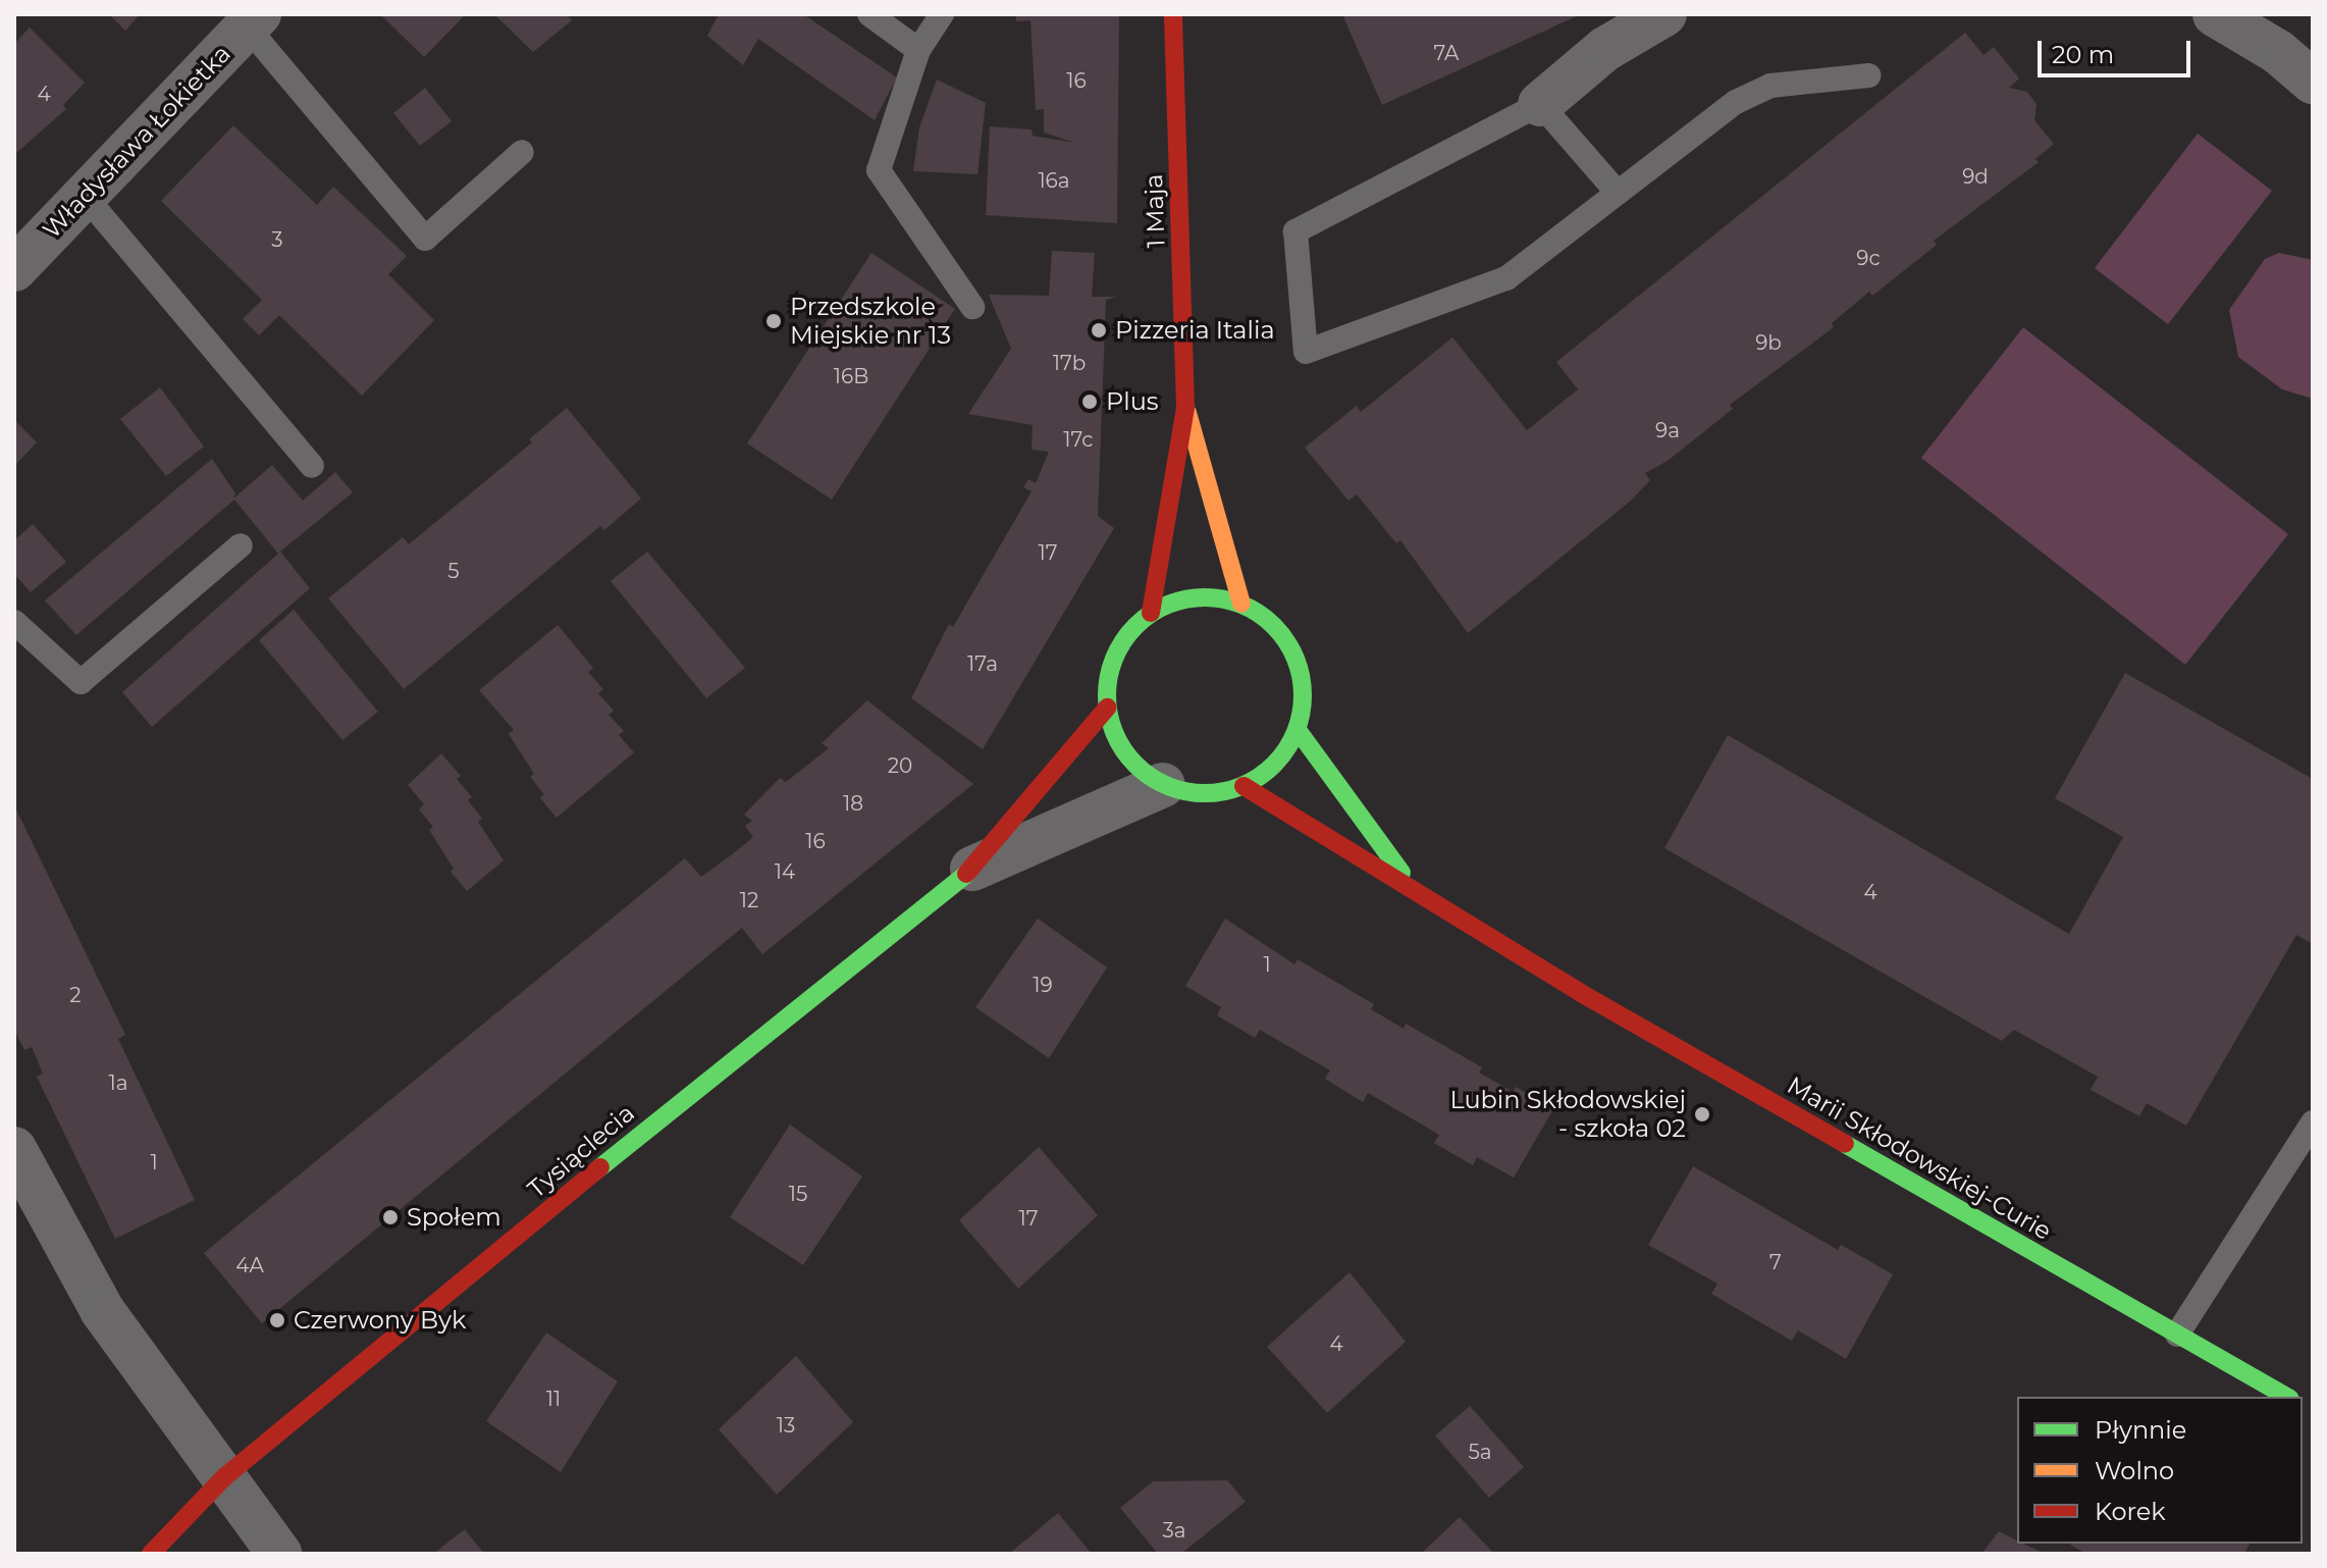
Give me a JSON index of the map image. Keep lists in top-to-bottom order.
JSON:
{
  "streets": {
    "street": [
      "Władysława Łokietka",
      "1 Maja",
      "Tysiąclecia",
      "Marii Skłodowskiej-Curie"
    ]
  },
  "crossings": [
    ["Tysiąclecia", "Marii Skłodowskiej-Curie"]
  ],
  "places": [
    "Przedszkole Miejskie nr 13",
    "Pizzeria Italia",
    "Plus",
    "Lubin Skłodowskiej - szkoła 02",
    "Społem",
    "Czerwony Byk"
  ],
  "house_numbers": [
    "7A",
    "16",
    "4",
    "9d",
    "16a",
    "3",
    "9c",
    "9b",
    "17b",
    "16B",
    "9a",
    "17c",
    "17",
    "5",
    "17a",
    "20",
    "18",
    "16",
    "14",
    "4",
    "12",
    "1",
    "19",
    "2",
    "1a",
    "1",
    "15",
    "17",
    "7",
    "4A",
    "4",
    "11",
    "13",
    "5a",
    "3a"
  ],
  "legend": ["Płynnie", "Wolno", "Korek"],
  "scale_bar": "20 m"
}
